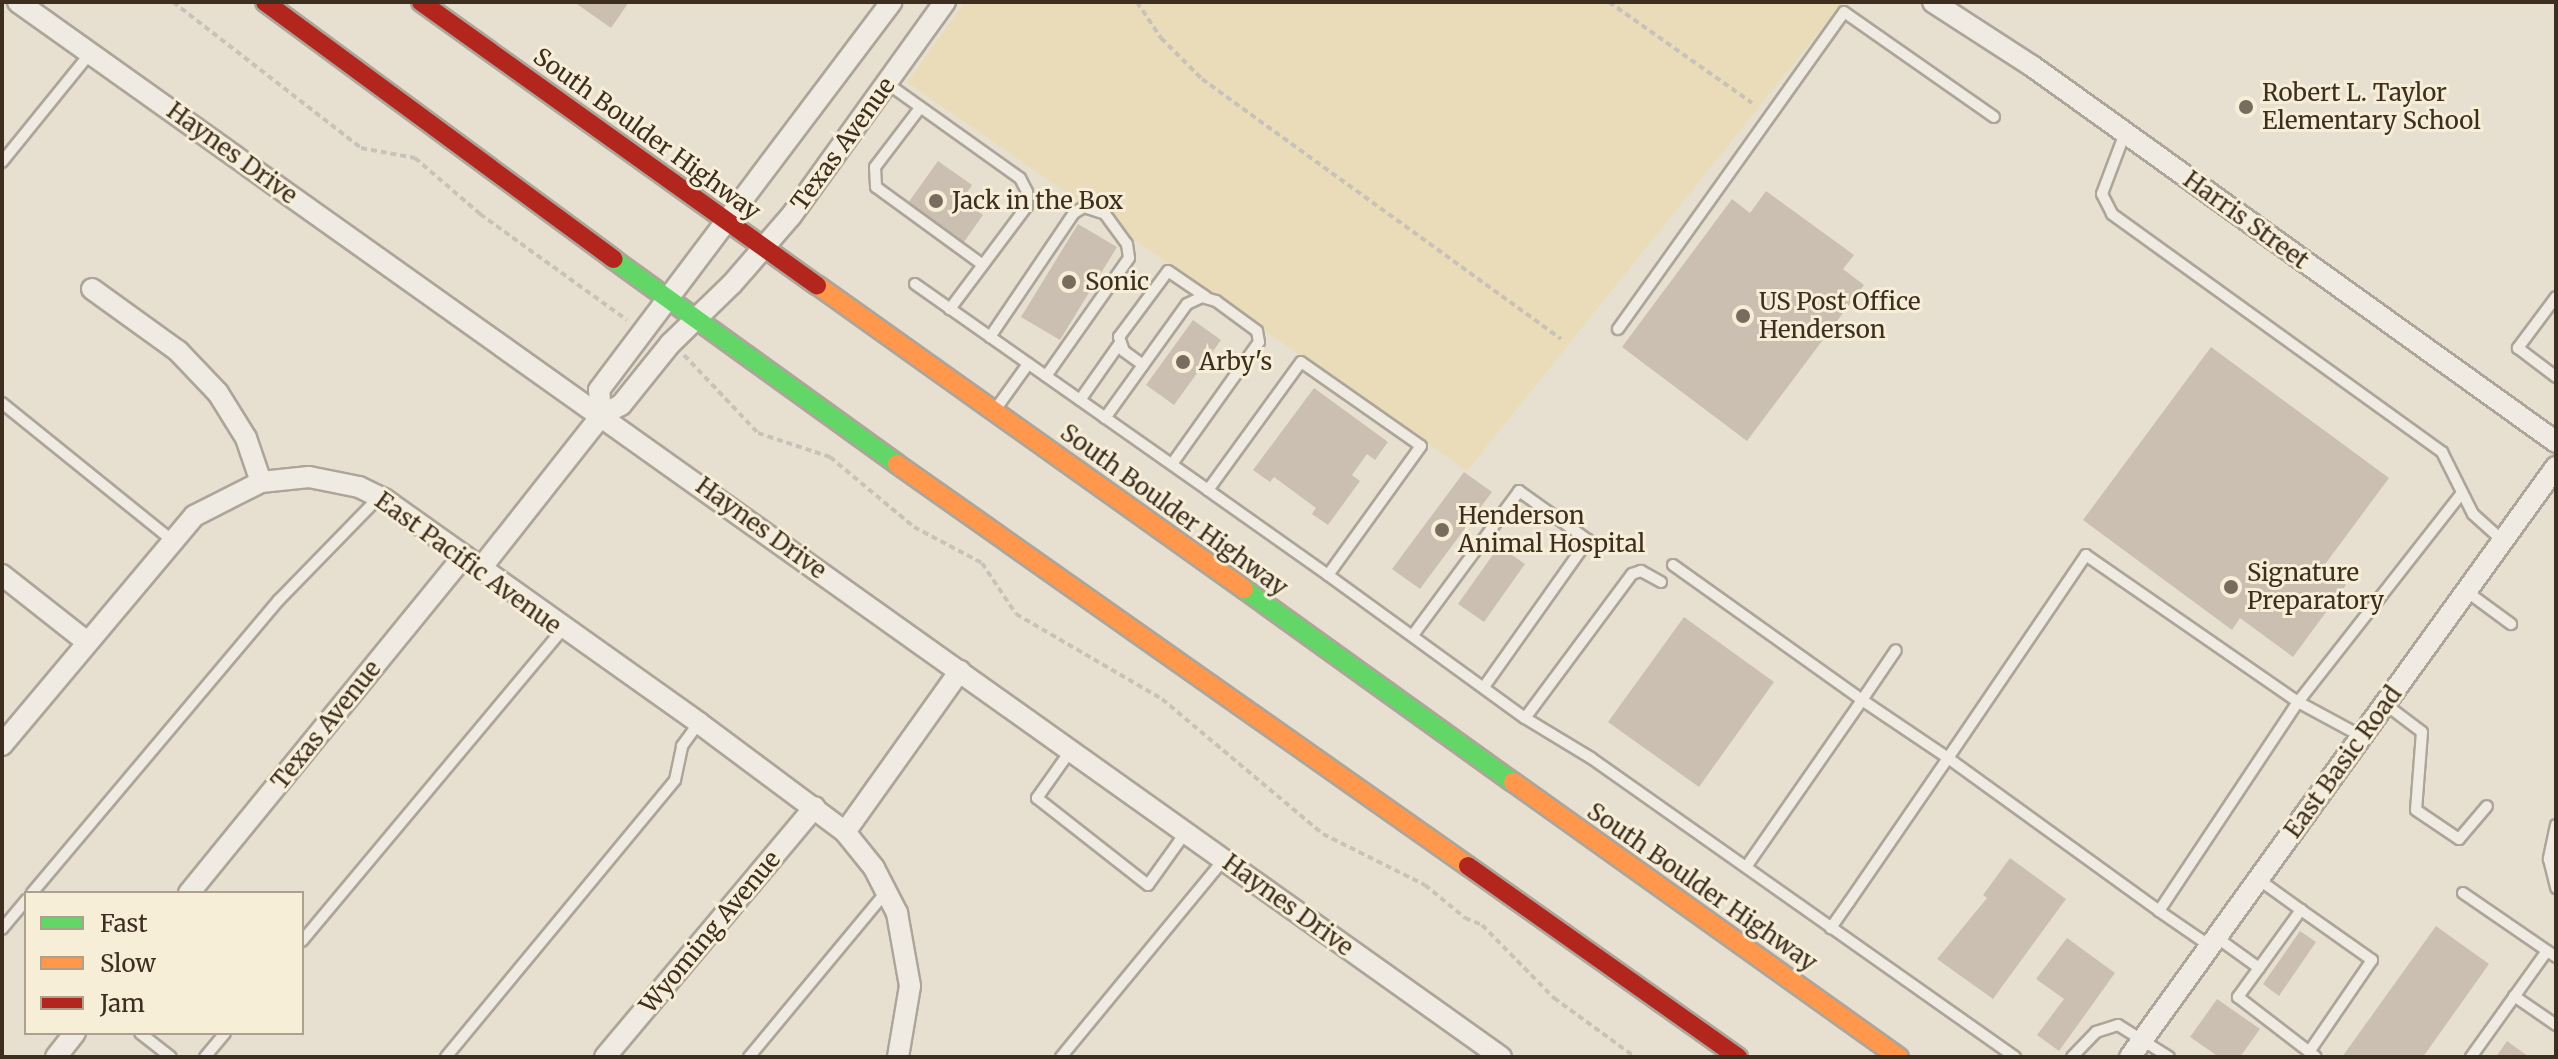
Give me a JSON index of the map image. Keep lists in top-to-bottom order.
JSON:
{
  "streets": {
    "main road": ["South Boulder Highway"],
    "street": [
      "Texas Avenue",
      "Haynes Drive",
      "Harris Street",
      "East Pacific Avenue",
      "East Basic Road",
      "Wyoming Avenue"
    ]
  },
  "crossings": [
    ["South Boulder Highway", "Texas Avenue"],
    ["Texas Avenue", "Haynes Drive"],
    ["Texas Avenue", "East Pacific Avenue"],
    ["East Pacific Avenue", "Wyoming Avenue"]
  ],
  "places": [
    "Robert L. Taylor Elementary School",
    "Jack in the Box",
    "Sonic",
    "US Post Office Henderson",
    "Arby's",
    "Henderson Animal Hospital",
    "Signature Preparatory"
  ],
  "legend": ["Fast", "Slow", "Jam"]
}
